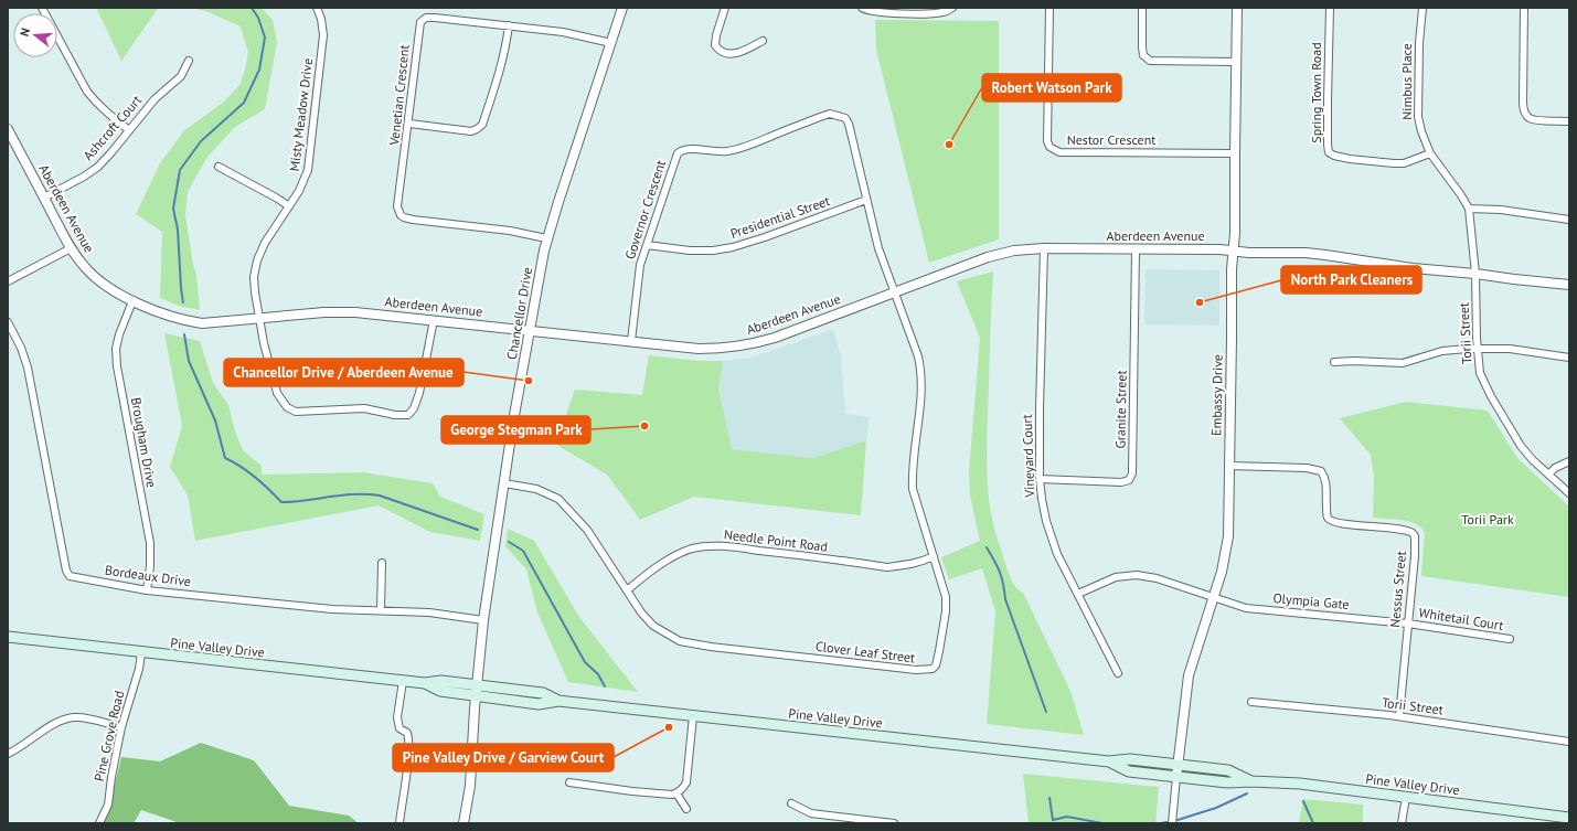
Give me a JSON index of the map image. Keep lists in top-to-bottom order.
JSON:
{
  "streets": {
    "main road": ["Pine Valley Drive"],
    "street": [
      "Nimbus Place",
      "Spring Town Road",
      "Venetian Crescent",
      "Misty Meadow Drive",
      "Ashcroft Court",
      "Nestor Crescent",
      "Aberdeen Avenue",
      "Governor Crescent",
      "Presidential Street",
      "Chancellor Drive",
      "Torii Street",
      "Embassy Drive",
      "Granite Street",
      "Brougham Drive",
      "Vineyard Court",
      "Needle Point Road",
      "Bordeaux Drive",
      "Nessus Street",
      "Olympia Gate",
      "Whitetail Court",
      "Clover Leaf Street",
      "Pine Grove Road"
    ]
  },
  "crossings": [
    ["Nimbus Place", "Spring Town Road"],
    ["Nimbus Place", "Aberdeen Avenue"],
    ["Nimbus Place", "Torii Street"],
    ["Venetian Crescent", "Chancellor Drive"],
    ["Misty Meadow Drive", "Aberdeen Avenue"],
    ["Ashcroft Court", "Aberdeen Avenue"],
    ["Nestor Crescent", "Embassy Drive"],
    ["Aberdeen Avenue", "Governor Crescent"],
    ["Aberdeen Avenue", "Chancellor Drive"],
    ["Aberdeen Avenue", "Torii Street"],
    ["Aberdeen Avenue", "Embassy Drive"],
    ["Aberdeen Avenue", "Granite Street"],
    ["Aberdeen Avenue", "Brougham Drive"],
    ["Aberdeen Avenue", "Vineyard Court"],
    ["Aberdeen Avenue", "Clover Leaf Street"],
    ["Governor Crescent", "Presidential Street"],
    ["Governor Crescent", "Clover Leaf Street"],
    ["Chancellor Drive", "Bordeaux Drive"],
    ["Chancellor Drive", "Pine Valley Drive"],
    ["Chancellor Drive", "Clover Leaf Street"],
    ["Torii Street", "Nessus Street"],
    ["Embassy Drive", "Nessus Street"],
    ["Embassy Drive", "Olympia Gate"],
    ["Embassy Drive", "Pine Valley Drive"],
    ["Granite Street", "Vineyard Court"],
    ["Brougham Drive", "Bordeaux Drive"],
    ["Vineyard Court", "Olympia Gate"],
    ["Needle Point Road", "Clover Leaf Street"],
    ["Nessus Street", "Olympia Gate"],
    ["Nessus Street", "Whitetail Court"],
    ["Olympia Gate", "Whitetail Court"],
    ["Pine Valley Drive", "Pine Grove Road"]
  ],
  "parks": ["Torii Park"],
  "places": [
    "Robert Watson Park",
    "North Park Cleaners",
    "Chancellor Drive / Aberdeen Avenue",
    "George Stegman Park",
    "Pine Valley Drive / Garview Court"
  ],
  "north": "left"
}
